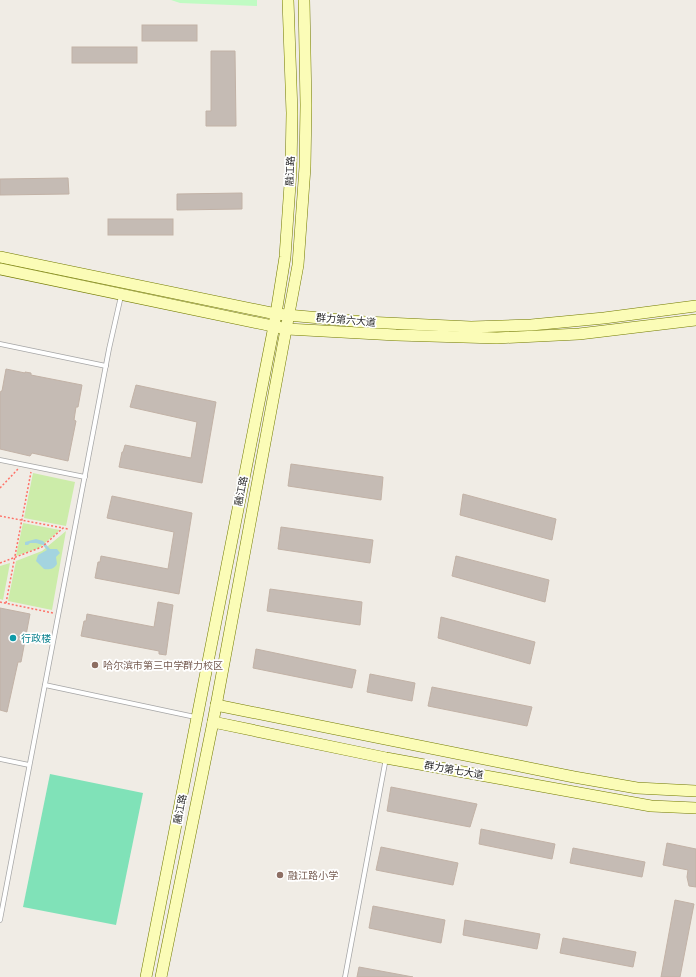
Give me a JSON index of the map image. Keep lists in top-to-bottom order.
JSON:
{
  "streets": {
    "main road": ["融江路", "群力第六大道", "群力第七大道"]
  },
  "crossings": [
    ["融江路", "群力第六大道"],
    ["融江路", "群力第七大道"]
  ],
  "places": ["行政楼", "哈尔滨市第三中学群力校区", "融江路小学"]
}
